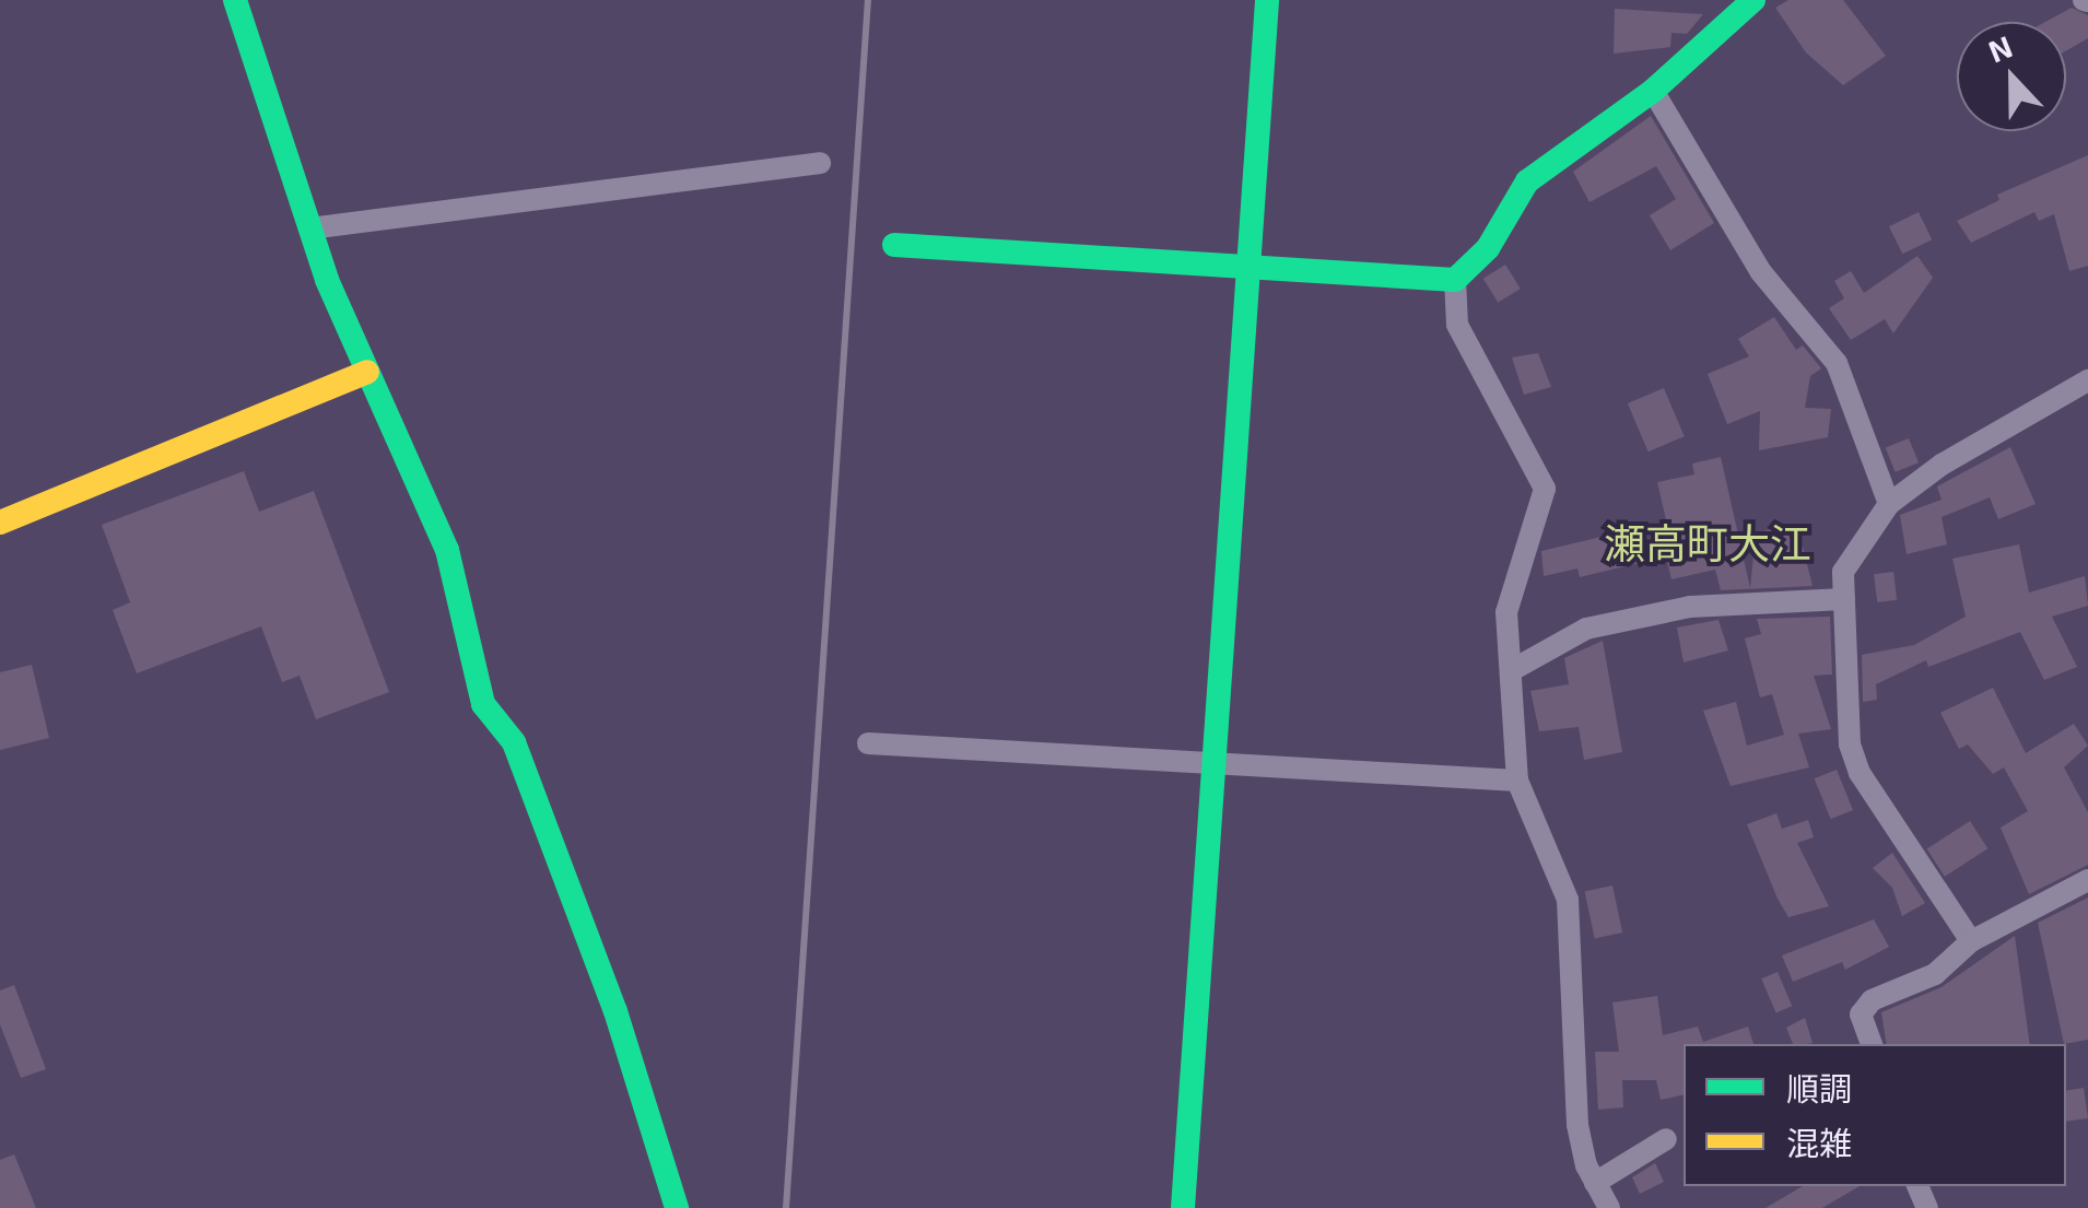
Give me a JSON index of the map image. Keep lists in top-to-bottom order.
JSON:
{
  "districts": ["瀬高町大江"],
  "legend": ["順調", "混雑"],
  "north": "top"
}
